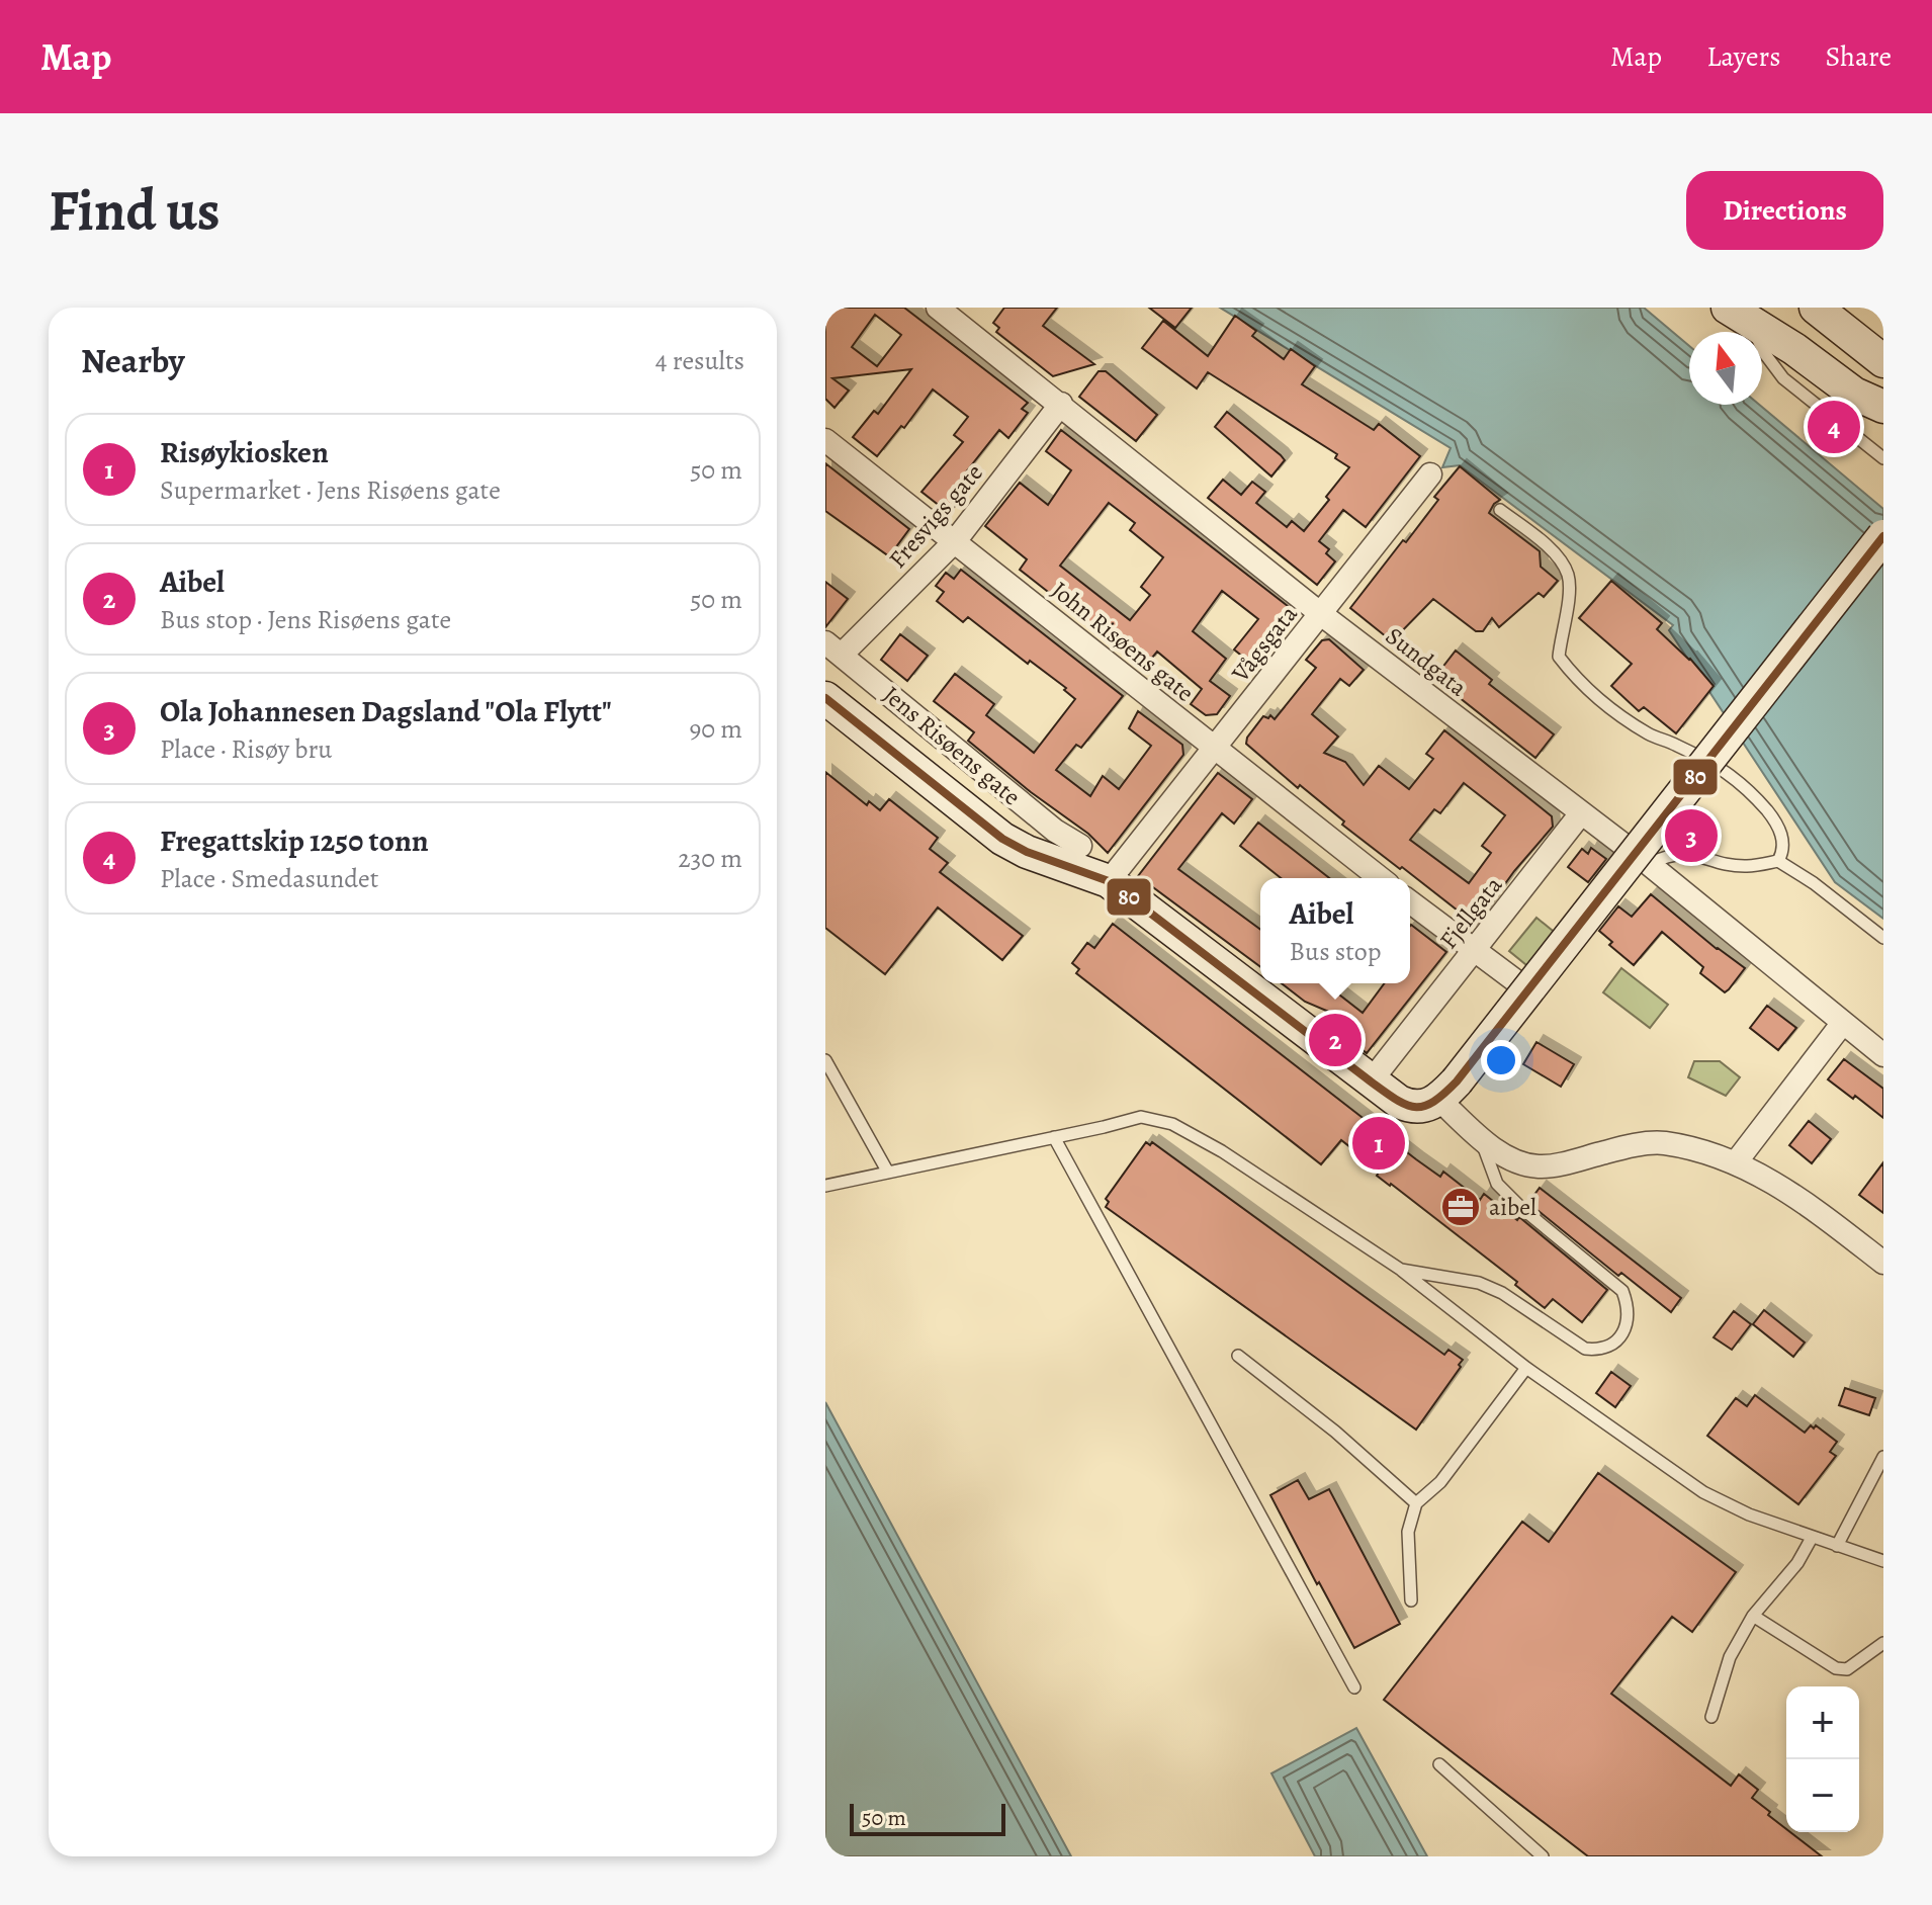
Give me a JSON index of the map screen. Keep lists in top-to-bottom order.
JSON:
{
  "streets": {
    "street": [
      "Fresvigs gate",
      "John Risøens gate",
      "Vågsgata",
      "Sundgata",
      "Jens Risøens gate",
      "Fjellgata"
    ]
  },
  "crossings": [
    ["Fresvigs gate", "John Risøens gate"],
    ["Fresvigs gate", "Sundgata"],
    ["Fresvigs gate", "Jens Risøens gate"],
    ["John Risøens gate", "Vågsgata"],
    ["Vågsgata", "Sundgata"],
    ["Sundgata", "Fjellgata"]
  ],
  "places": {
    "office": ["aibel"]
  },
  "lines": ["transit line 80"],
  "scale_bar": "50 m",
  "north": "top",
  "page": {
    "header": "Map",
    "nav": ["Map", "Layers", "Share"],
    "buttons": "Directions",
    "title": "Find us",
    "heading": ["Nearby", "4 results"],
    "pins": [
      "4",
      "3",
      "2",
      "1"
    ],
    "list": [
      {
        "mark": "1",
        "name": "Risøykiosken",
        "note": "Supermarket · Jens Risøens gate",
        "value": "50 m"
      },
      {
        "mark": "2",
        "name": "Aibel",
        "note": "Bus stop · Jens Risøens gate",
        "value": "50 m"
      },
      {
        "mark": "3",
        "name": "Ola Johannesen Dagsland \"Ola Flytt\"",
        "note": "Place · Risøy bru",
        "value": "90 m"
      },
      {
        "mark": "4",
        "name": "Fregattskip 1250 tonn",
        "note": "Place · Smedasundet",
        "value": "230 m"
      }
    ],
    "popup": ["Aibel", "Bus stop"],
    "map_buttons": ["+", "−"],
    "scale": "50 m"
  }
}
